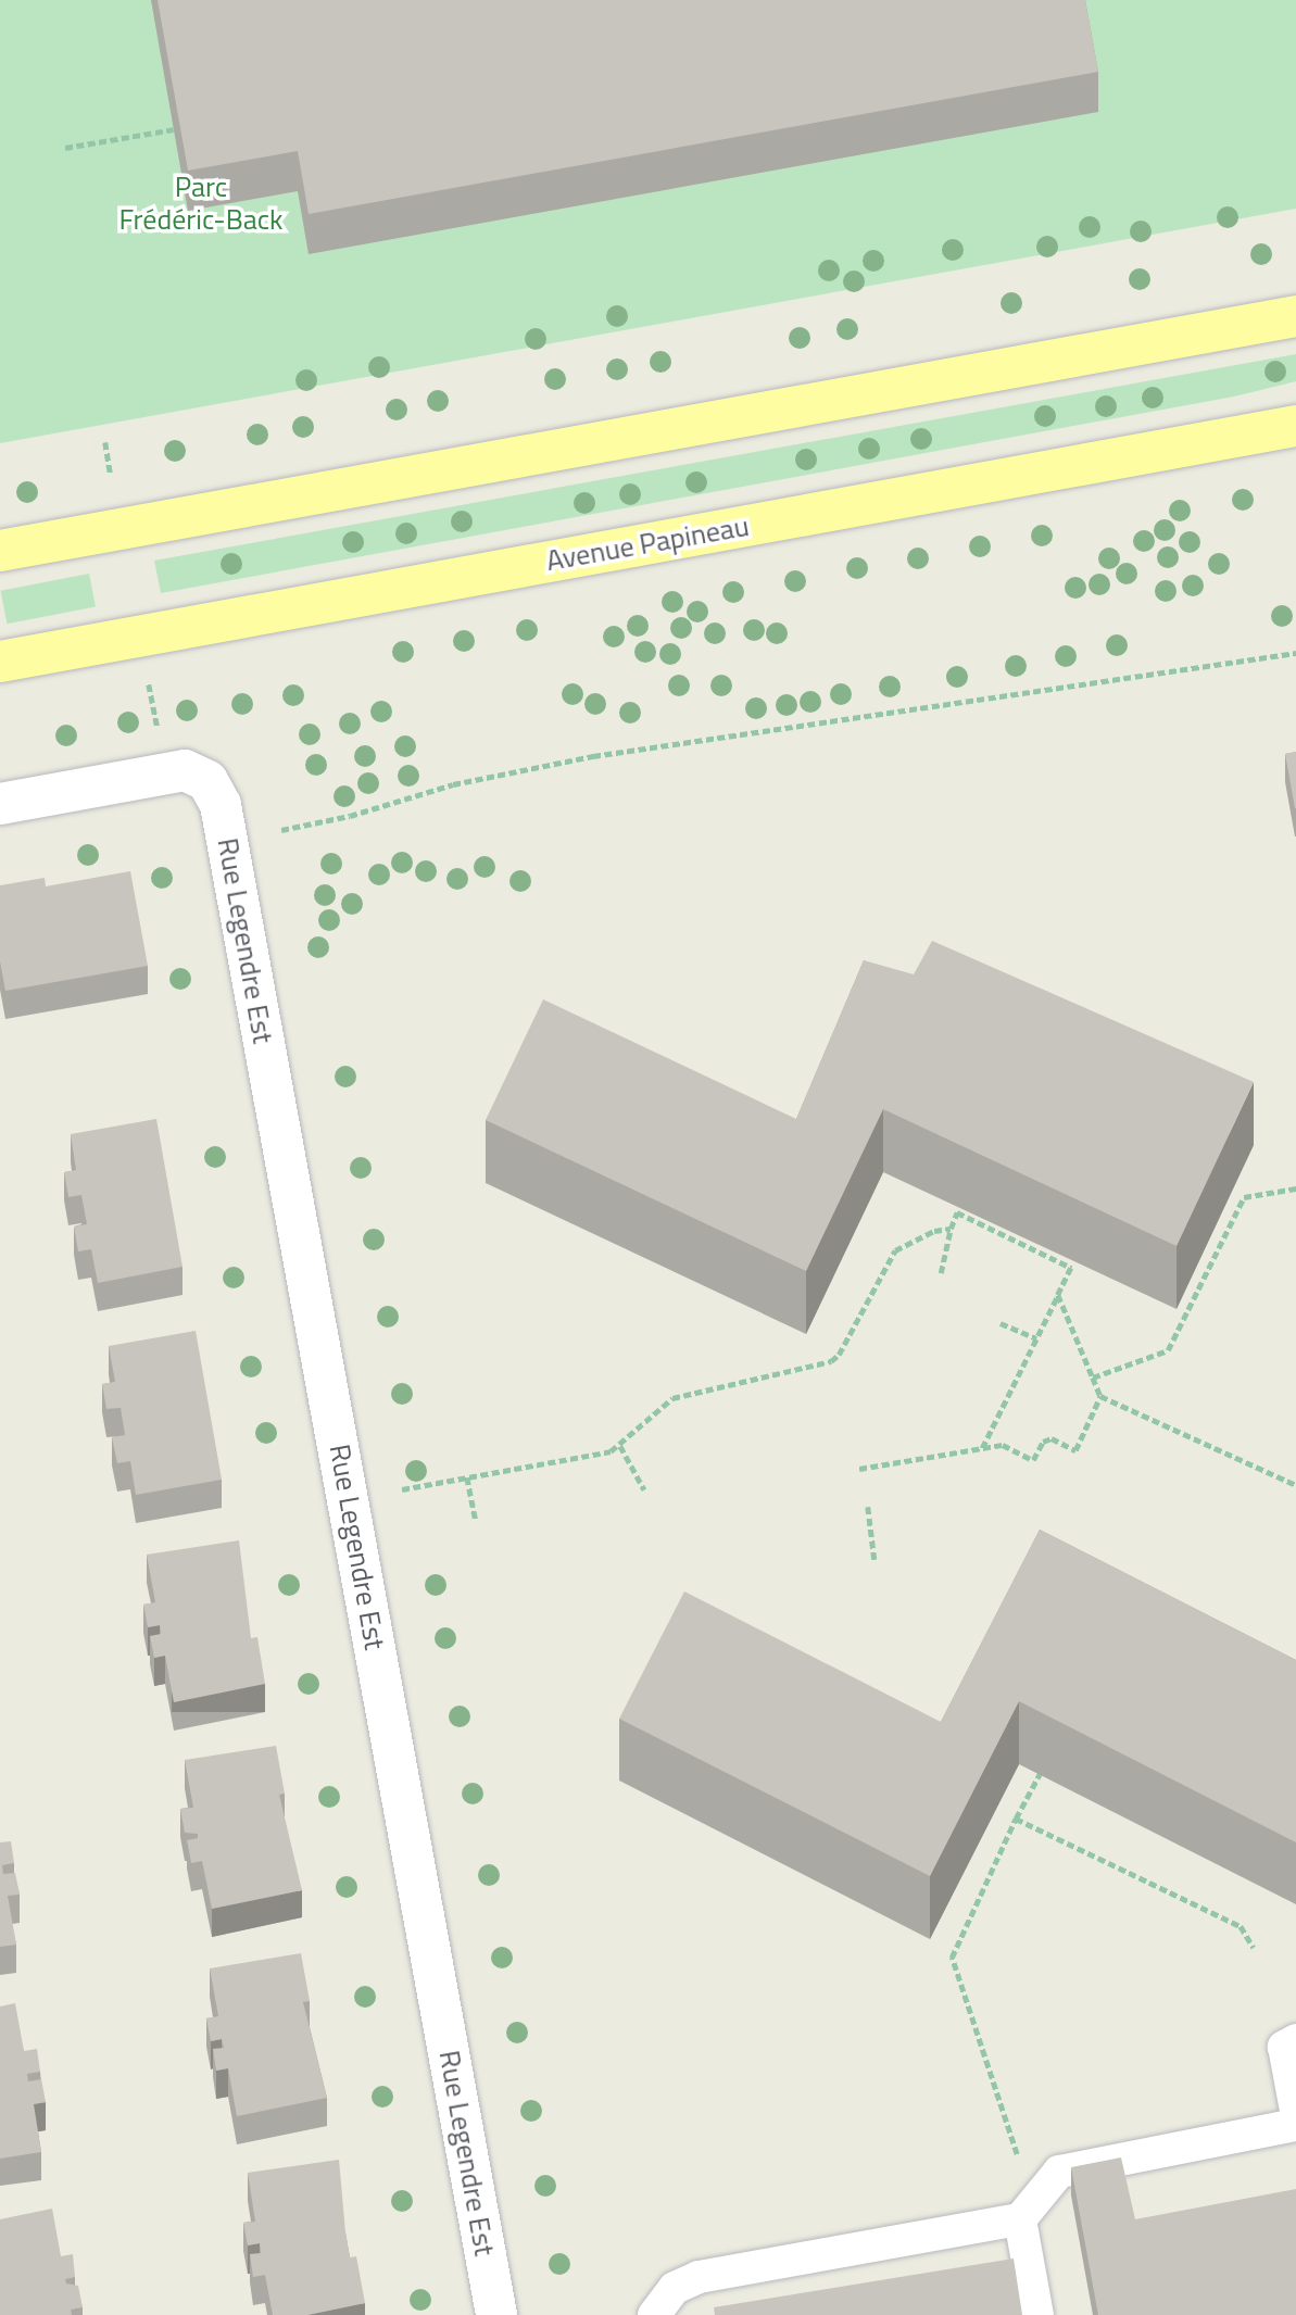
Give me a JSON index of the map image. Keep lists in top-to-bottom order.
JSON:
{
  "streets": {
    "main road": ["Avenue Papineau"],
    "street": ["Rue Legendre Est"]
  },
  "parks": ["Parc Frédéric-Back"]
}
